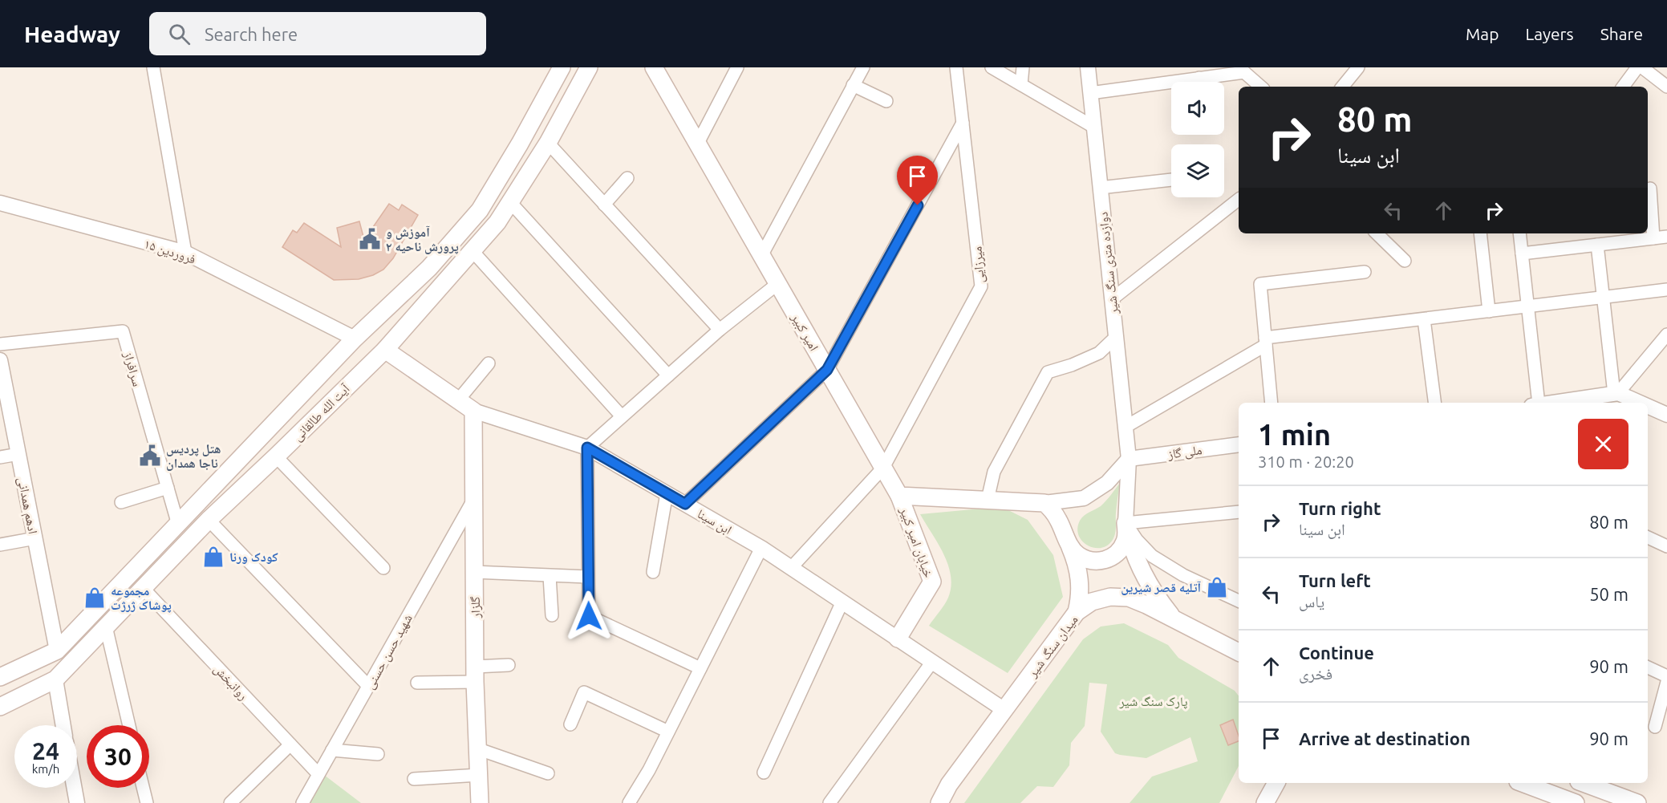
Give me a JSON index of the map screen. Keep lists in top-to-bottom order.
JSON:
{
  "streets": {
    "main road": [
      "امیر کبیر",
      "آیت الله طالقانی",
      "ابن سینا",
      "خیابان امیر کبیر",
      "گلزار",
      "میدان سنگ شیر"
    ],
    "street": [
      "۱۵ فروردین",
      "دوازده متری سنگ شیر",
      "میرزایی",
      "سرافراز",
      "ملی گاز",
      "ادهم همدانی",
      "شهید حسن حسنی",
      "روانبخش"
    ]
  },
  "crossings": [
    ["۱۵ فروردین", "آیت الله طالقانی"],
    ["دوازده متری سنگ شیر", "ملی گاز"],
    ["میرزایی", "امیر کبیر"],
    ["میرزایی", "ابن سینا"],
    ["امیر کبیر", "خیابان امیر کبیر"],
    ["سرافراز", "آیت الله طالقانی"],
    ["آیت الله طالقانی", "ادهم همدانی"],
    ["آیت الله طالقانی", "ابن سینا"],
    ["آیت الله طالقانی", "روانبخش"],
    ["ابن سینا", "خیابان امیر کبیر"],
    ["ابن سینا", "گلزار"],
    ["ابن سینا", "میدان سنگ شیر"],
    ["گلزار", "شهید حسن حسنی"],
    ["شهید حسن حسنی", "روانبخش"]
  ],
  "parks": ["پارک سنگ شیر"],
  "places": {
    "public building": ["آموزش و پرورش ناحیه ۲", "هتل پردیس ناجا همدان"],
    "shop": ["کودک ورنا", "آتلیه قصر شیرین", "مجموعه پوشاک ژرژت"]
  },
  "page": {
    "header": "Headway",
    "search": "Search here",
    "nav": ["Map", "Layers", "Share"],
    "turn": ["80 m", "ابن سینا"],
    "heading": ["1 min", "310 m · 20:20"],
    "list": [
      {
        "name": "Turn right",
        "note": "ابن سینا",
        "value": "80 m"
      },
      {
        "name": "Turn left",
        "note": "یاس",
        "value": "50 m"
      },
      {
        "name": "Continue",
        "note": "فخری",
        "value": "90 m"
      },
      {
        "name": "Arrive at destination",
        "value": "90 m"
      }
    ],
    "speed": "24 km/h",
    "limit": "30"
  }
}
